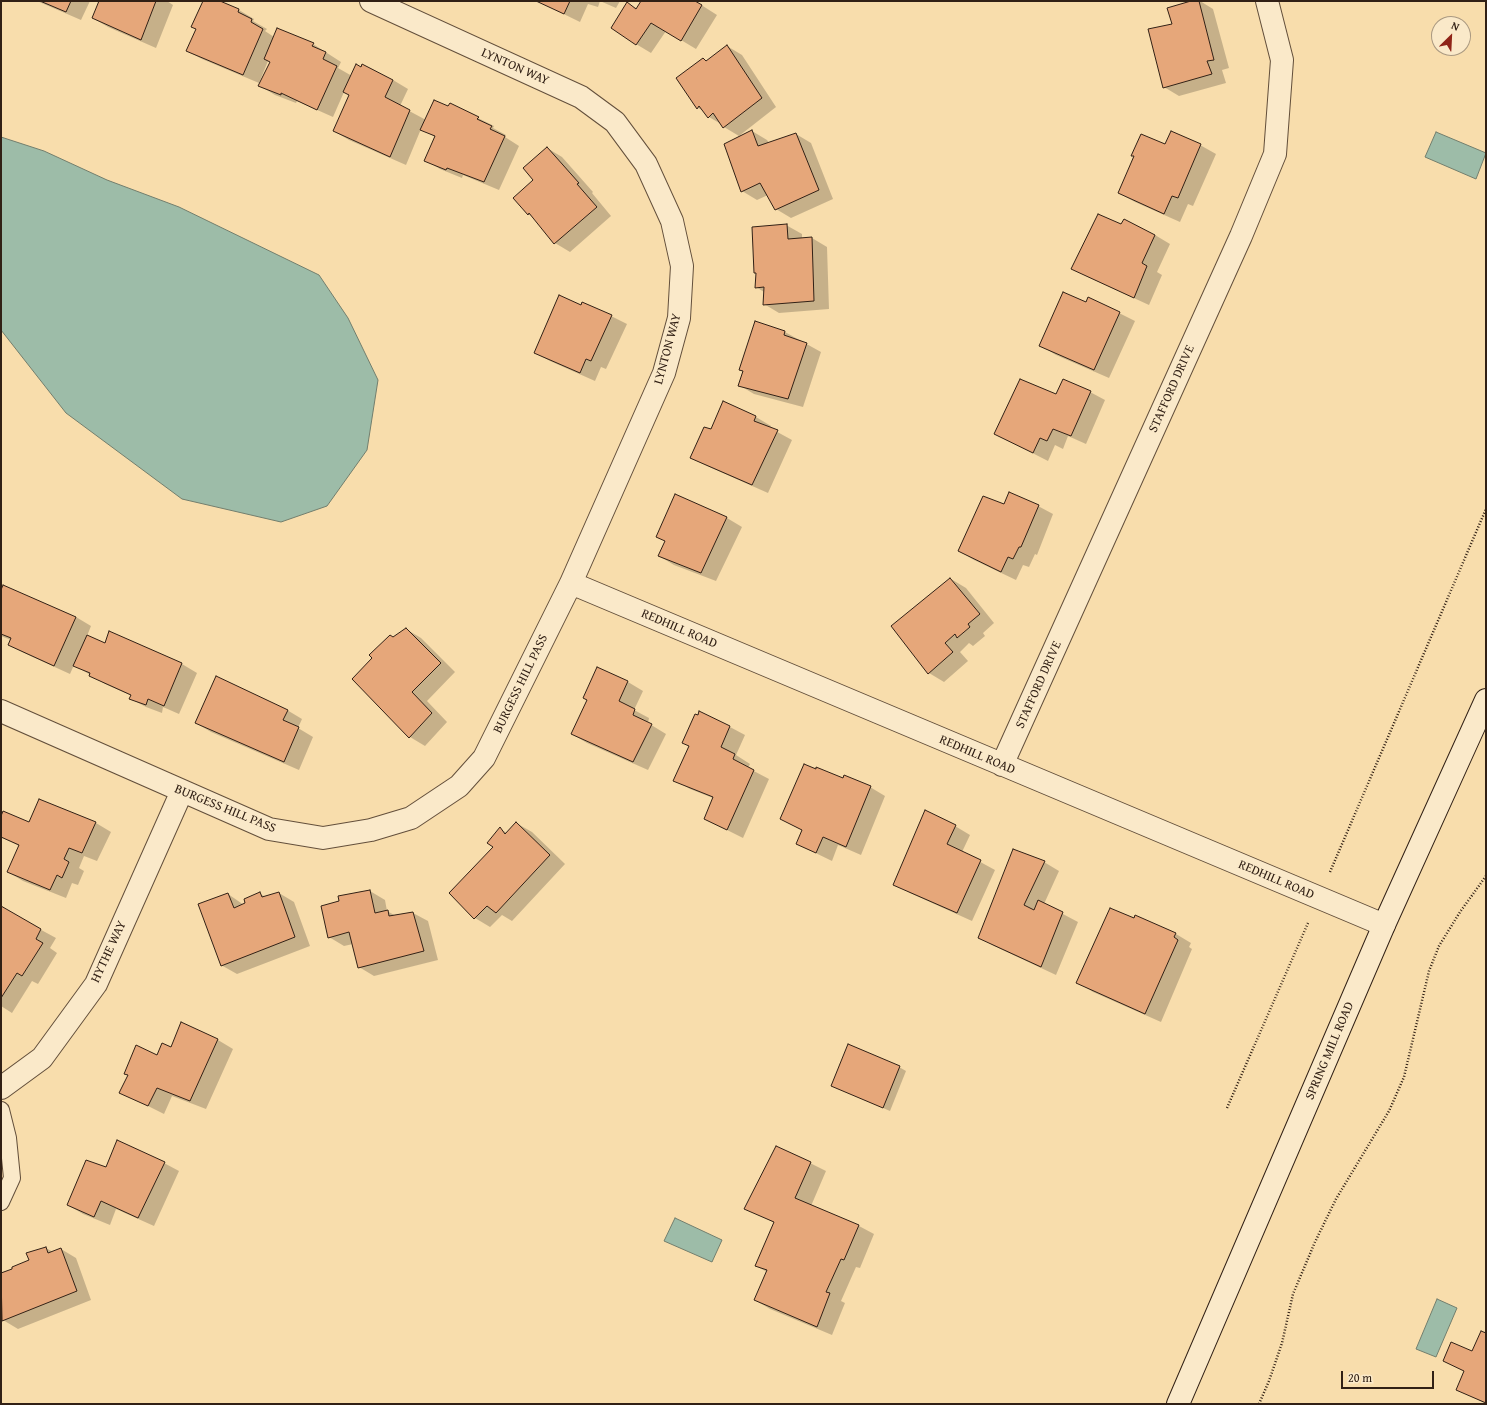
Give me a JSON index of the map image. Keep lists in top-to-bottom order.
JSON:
{
  "streets": {
    "street": [
      "LYNTON WAY",
      "STAFFORD DRIVE",
      "REDHILL ROAD",
      "BURGESS HILL PASS",
      "HYTHE WAY",
      "SPRING MILL ROAD"
    ]
  },
  "crossings": [
    ["LYNTON WAY", "REDHILL ROAD"],
    ["LYNTON WAY", "BURGESS HILL PASS"],
    ["STAFFORD DRIVE", "REDHILL ROAD"],
    ["REDHILL ROAD", "BURGESS HILL PASS"],
    ["REDHILL ROAD", "SPRING MILL ROAD"],
    ["BURGESS HILL PASS", "HYTHE WAY"]
  ],
  "scale_bar": "20 m",
  "north": "top right"
}
